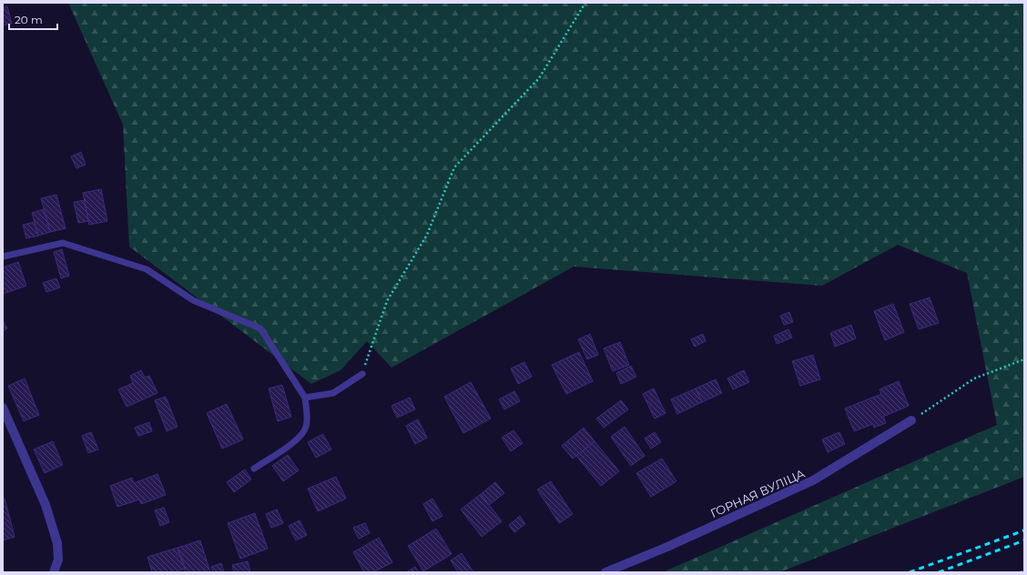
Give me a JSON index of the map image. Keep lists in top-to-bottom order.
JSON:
{
  "streets": {
    "street": ["ГОРНАЯ ВУЛІЦА"]
  },
  "scale_bar": "20 m"
}
